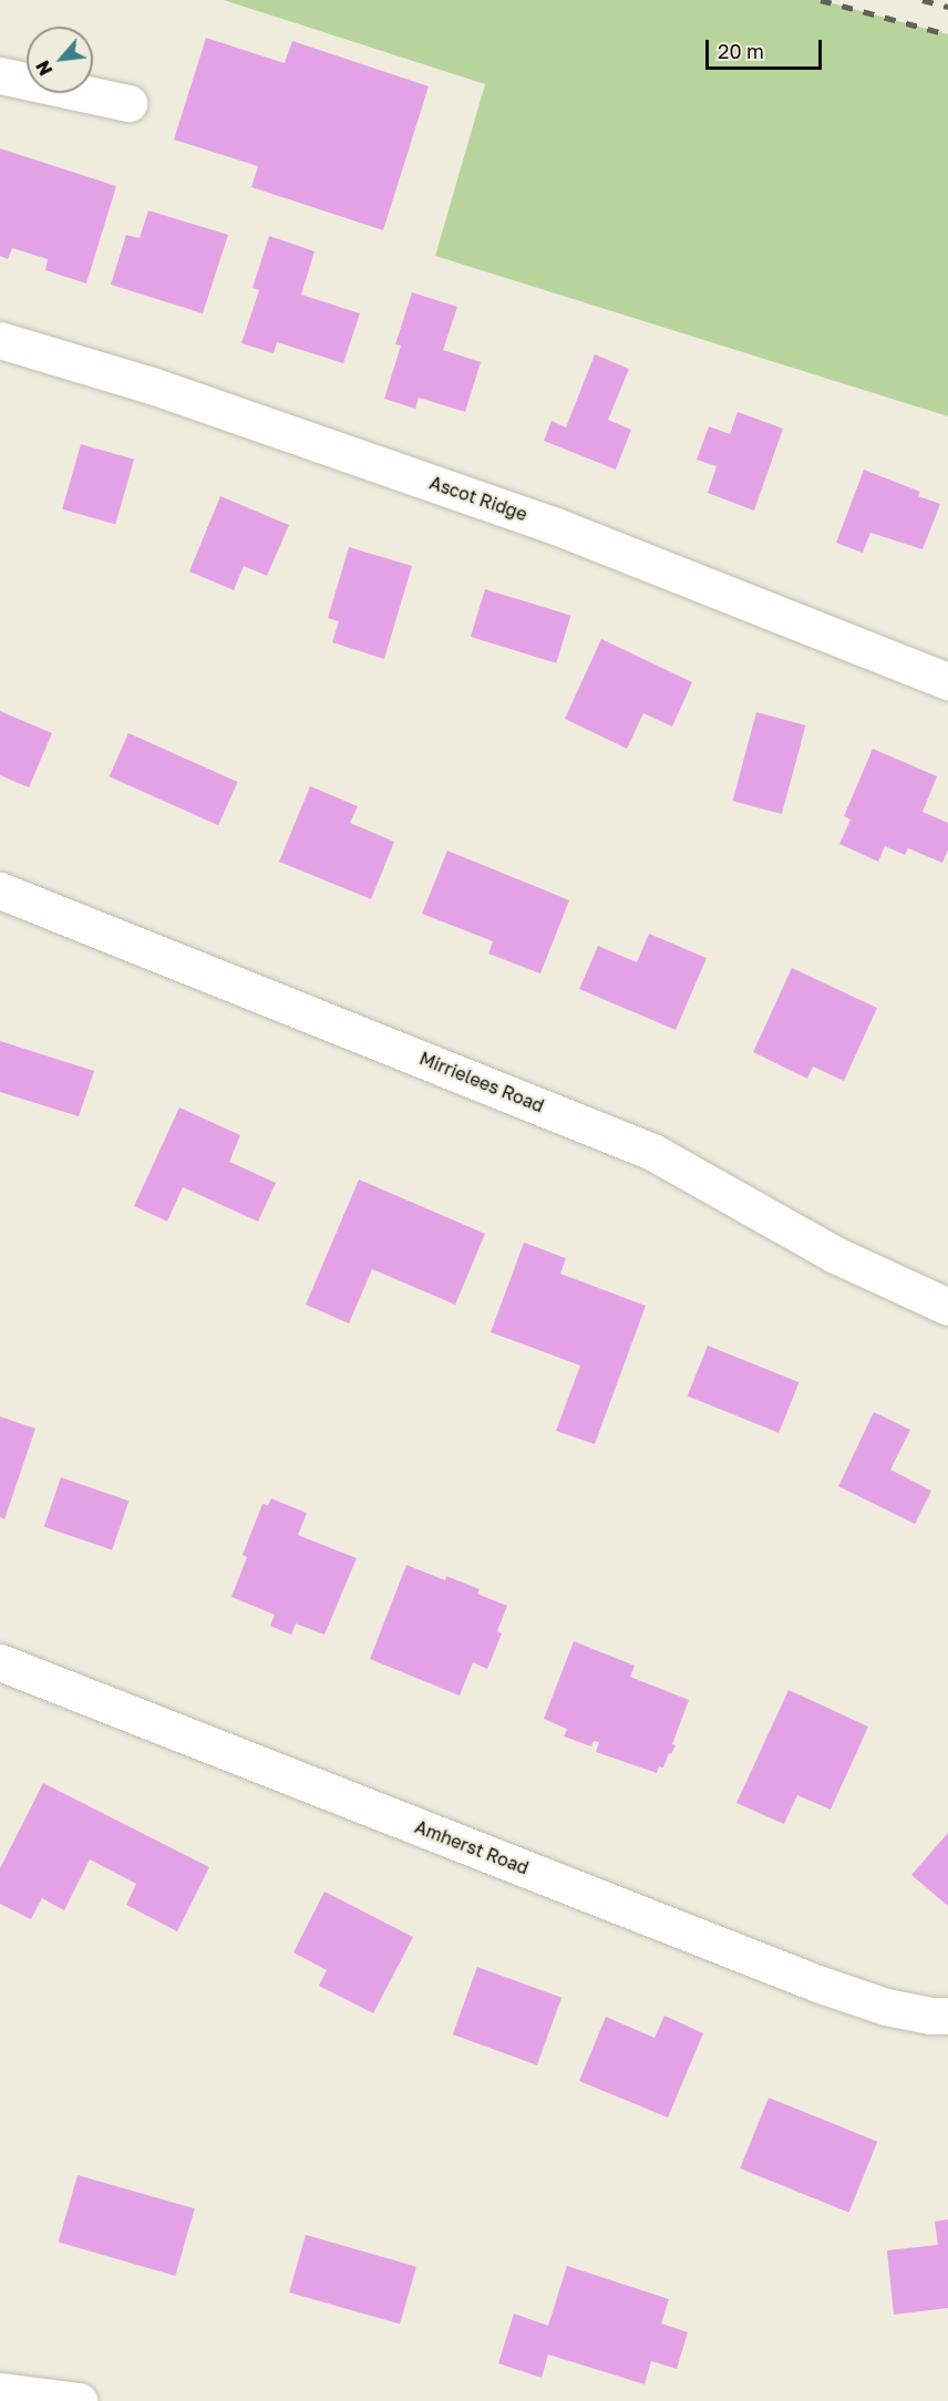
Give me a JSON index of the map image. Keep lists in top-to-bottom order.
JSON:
{
  "streets": {
    "street": ["Ascot Ridge", "Mirrielees Road", "Amherst Road"]
  },
  "scale_bar": "20 m",
  "north": "bottom left"
}
